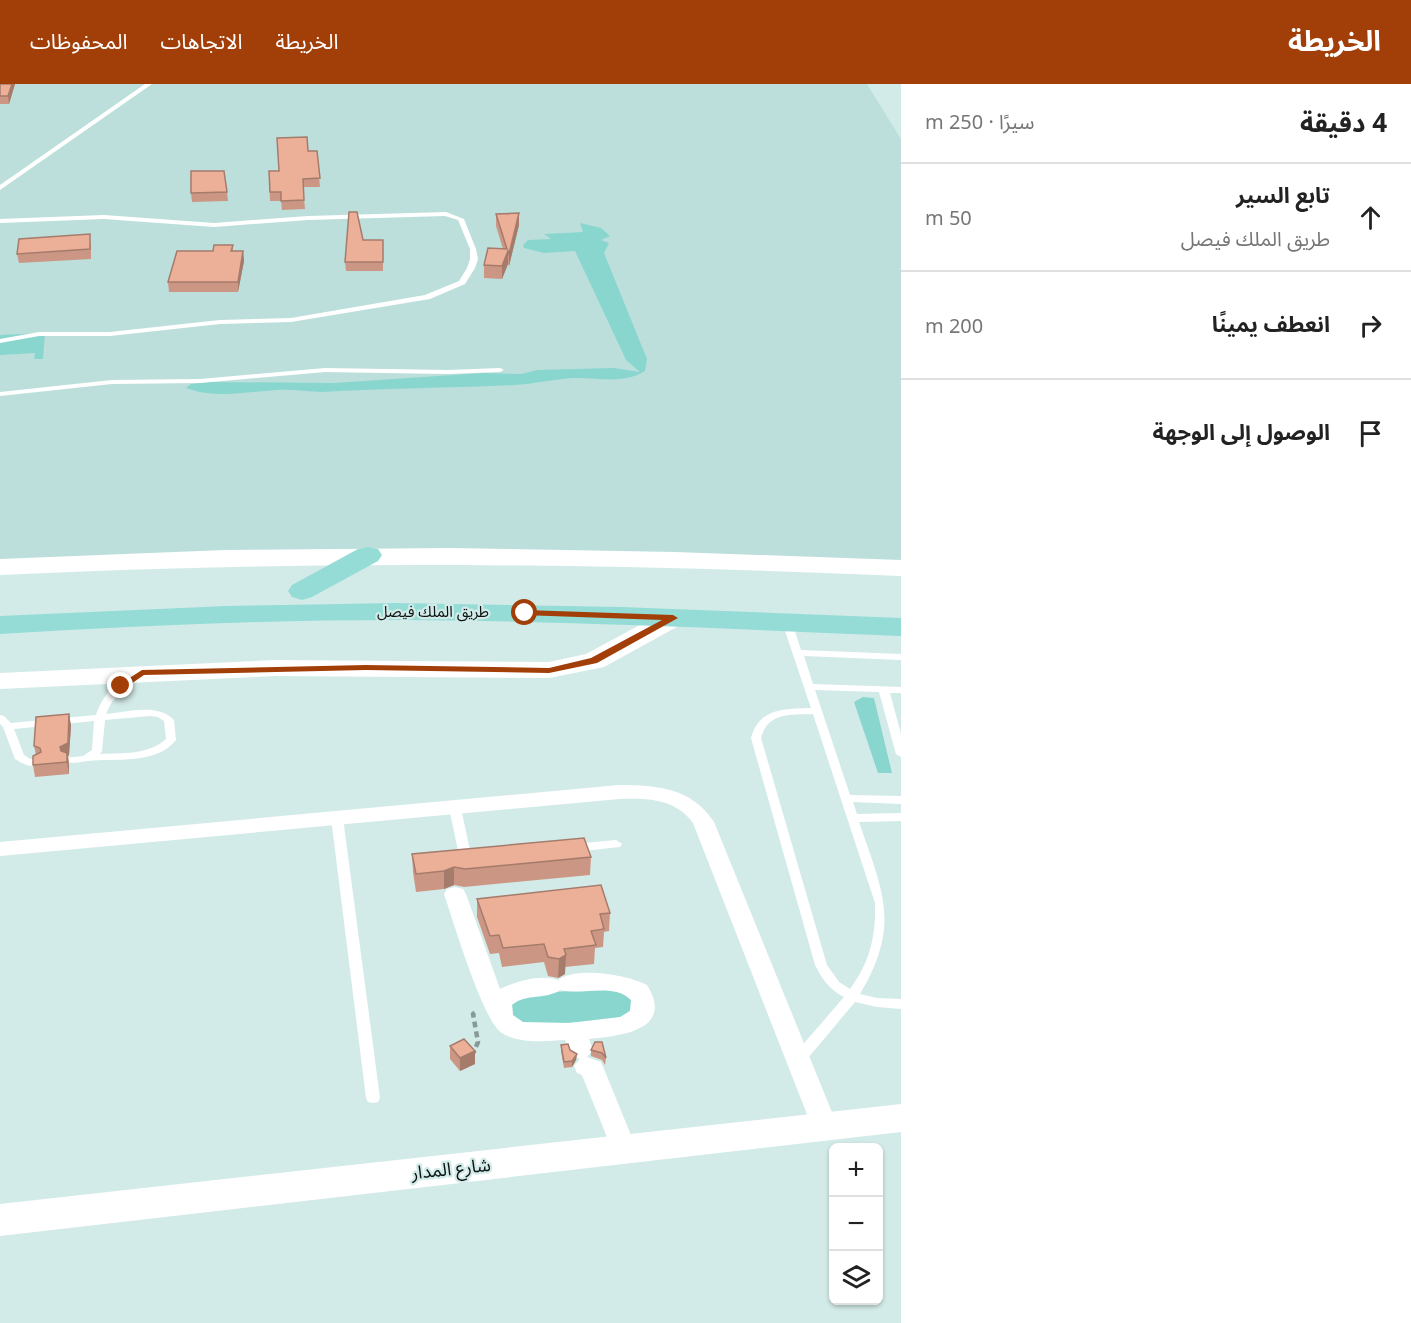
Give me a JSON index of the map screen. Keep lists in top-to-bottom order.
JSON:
{
  "streets": {
    "main road": ["طريق الملك فيصل"],
    "street": ["شارع المدار"]
  },
  "page": {
    "header": "الخريطة",
    "nav": ["الخريطة", "الاتجاهات", "المحفوظات"],
    "heading": ["4 دقيقة", "سيرًا · 250 m"],
    "list": [
      ["تابع السير", "طريق الملك فيصل", "50 m"],
      ["انعطف يمينًا", "200 m"],
      "الوصول إلى الوجهة"
    ],
    "map_buttons": ["+", "−"]
  }
}
